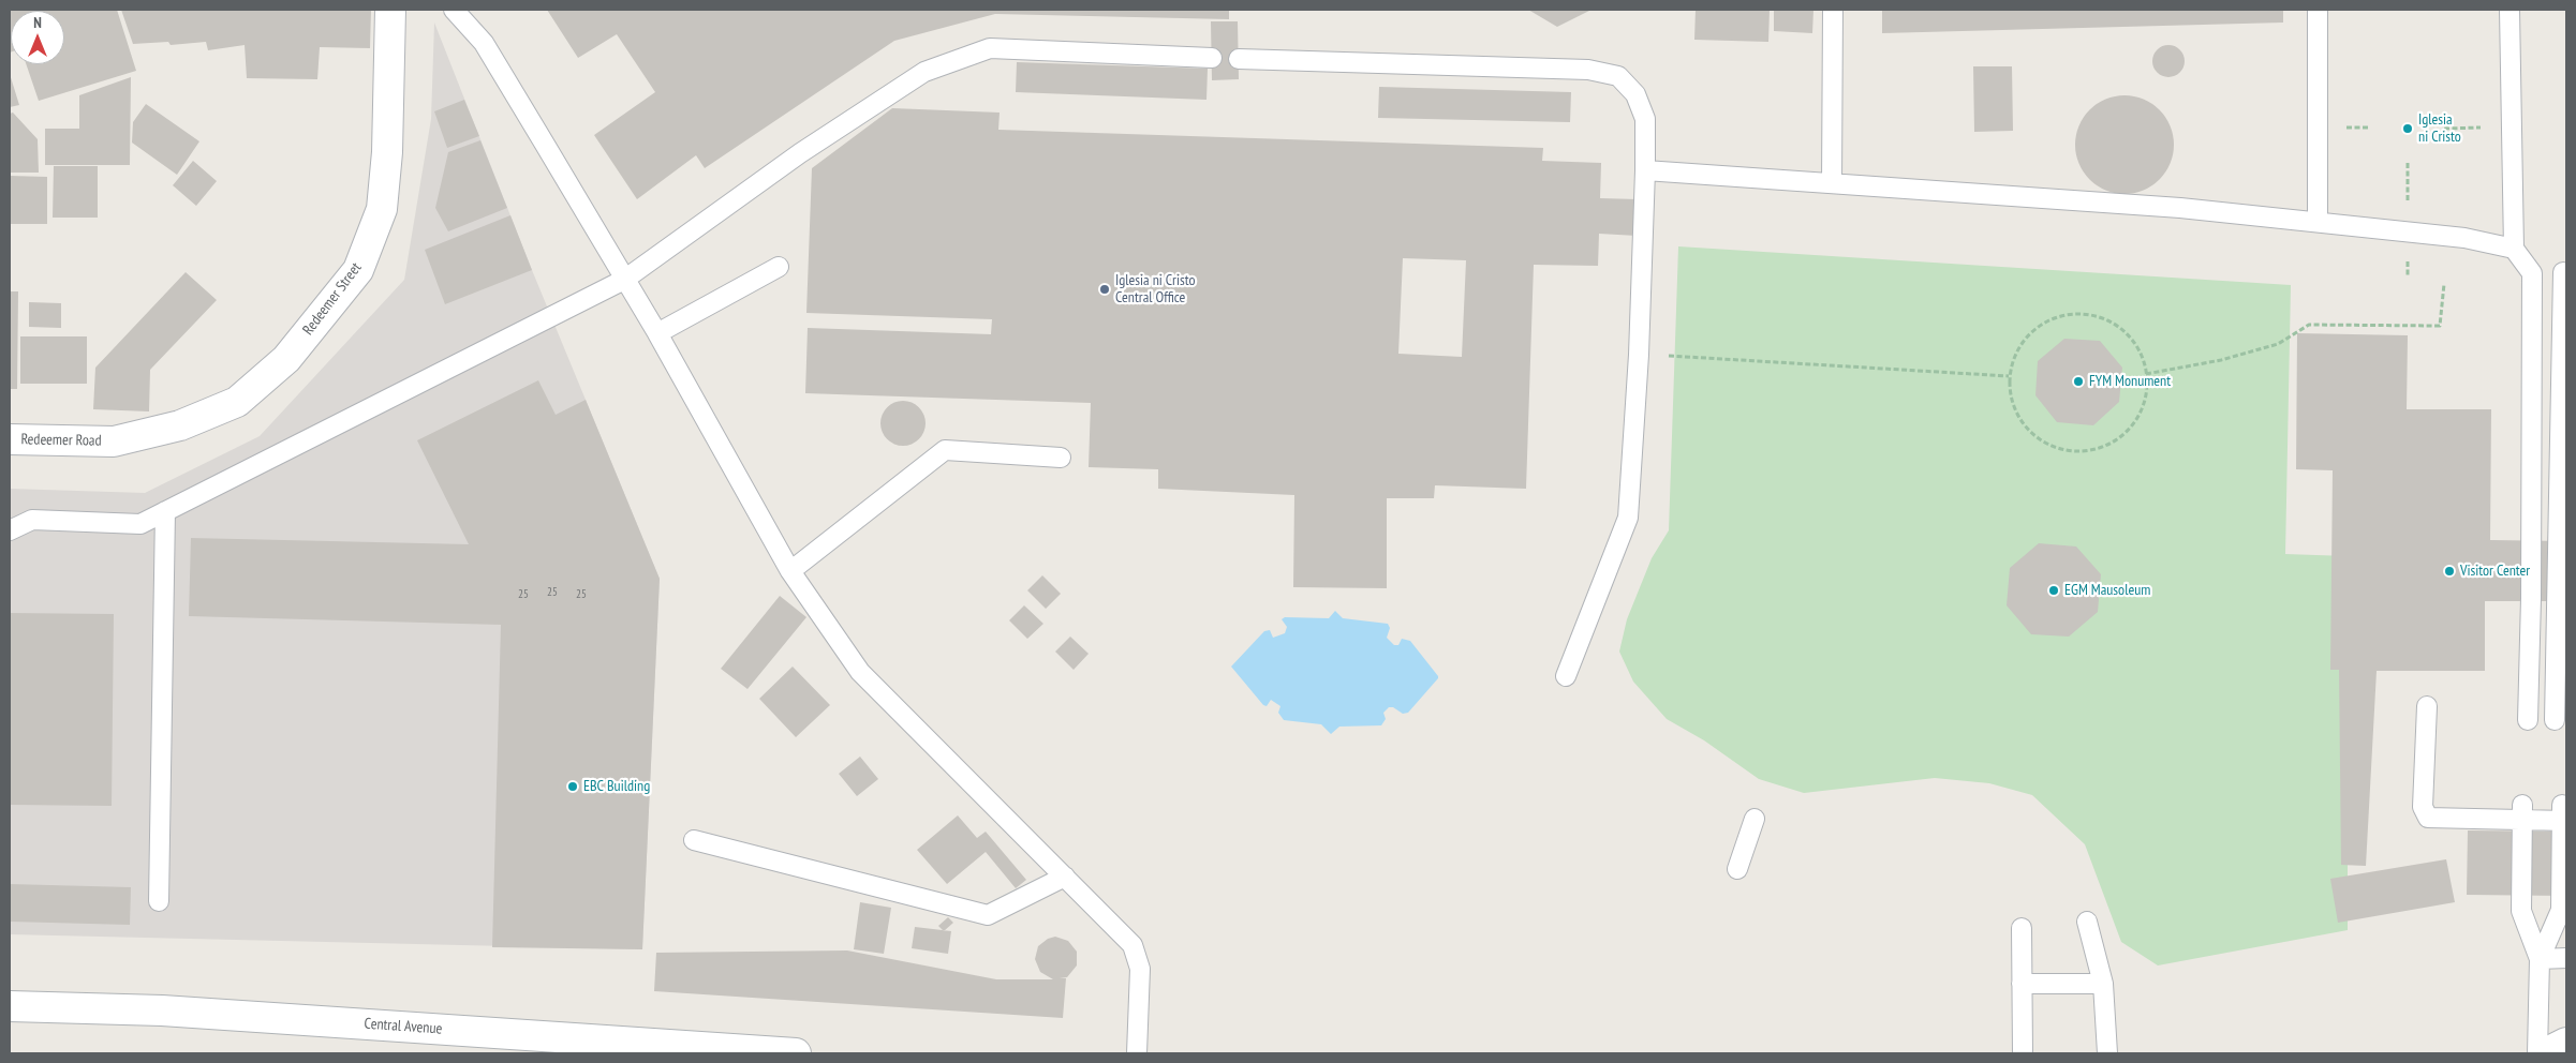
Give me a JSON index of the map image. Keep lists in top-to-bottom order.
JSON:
{
  "streets": {
    "main road": ["Redeemer Street", "Redeemer Road", "Central Avenue"]
  },
  "crossings": [
    ["Redeemer Street", "Redeemer Road"]
  ],
  "places": [
    "Iglesia ni Cristo",
    "Iglesia ni Cristo Central Office",
    "FYM Monument",
    "Visitor Center",
    "EGM Mausoleum",
    "EBC Building"
  ],
  "house_numbers": ["25", "25", "25"],
  "north": "top"
}
